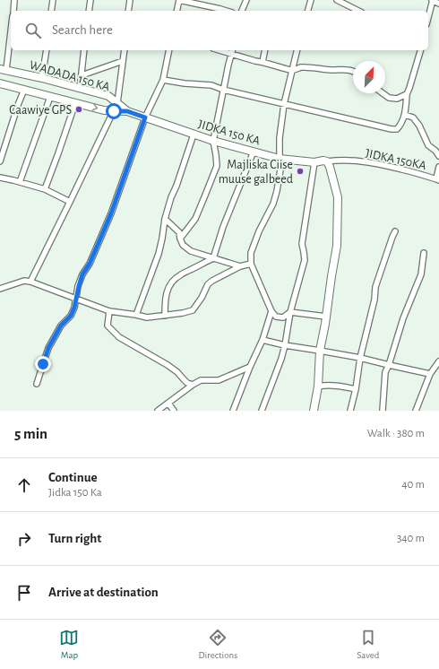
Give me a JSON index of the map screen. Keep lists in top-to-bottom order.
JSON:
{
  "streets": {
    "street": ["WADADA 150 KA", "JIDKA 150 KA", "JIDKA 150KA"]
  },
  "crossings": [
    ["WADADA 150 KA", "JIDKA 150 KA"],
    ["JIDKA 150 KA", "JIDKA 150KA"]
  ],
  "places": ["Caawiye GPS", "Majliska Ciise muuse galbeed"],
  "north": "top right",
  "page": {
    "search": "Search here",
    "heading": ["5 min", "Walk · 380 m"],
    "list": [
      ["Continue", "Jidka 150 Ka", "40 m"],
      ["Turn right", "340 m"],
      "Arrive at destination"
    ],
    "nav": ["Map", "Directions", "Saved"]
  }
}
